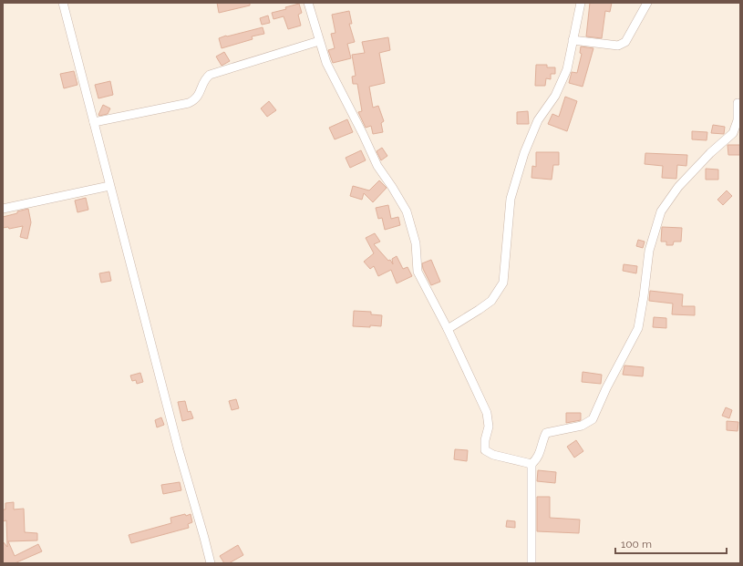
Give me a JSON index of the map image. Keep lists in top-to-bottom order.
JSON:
{
  "scale_bar": "100 m"
}
